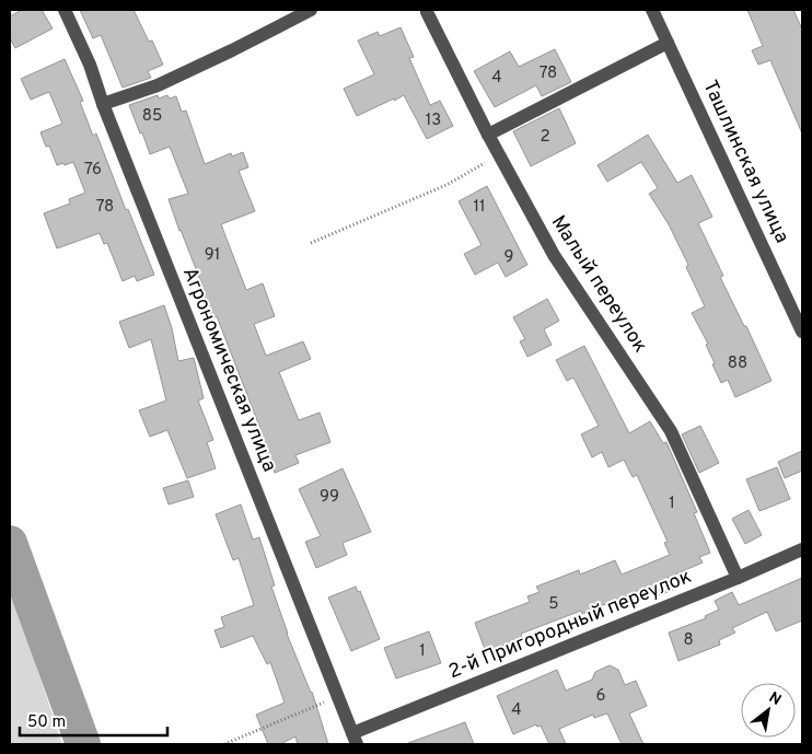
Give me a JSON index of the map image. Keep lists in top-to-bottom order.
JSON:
{
  "streets": {
    "street": [
      "Ташлинская улица",
      "Малый переулок",
      "Агрономическая улица",
      "2-й Пригородный переулок"
    ]
  },
  "crossings": [
    ["Малый переулок", "2-й Пригородный переулок"],
    ["Агрономическая улица", "2-й Пригородный переулок"]
  ],
  "house_numbers": [
    "78",
    "4",
    "85",
    "13",
    "2",
    "76",
    "78",
    "11",
    "91",
    "9",
    "88",
    "99",
    "1",
    "5",
    "8",
    "1",
    "6",
    "4"
  ],
  "scale_bar": "50 m",
  "north": "top right"
}
